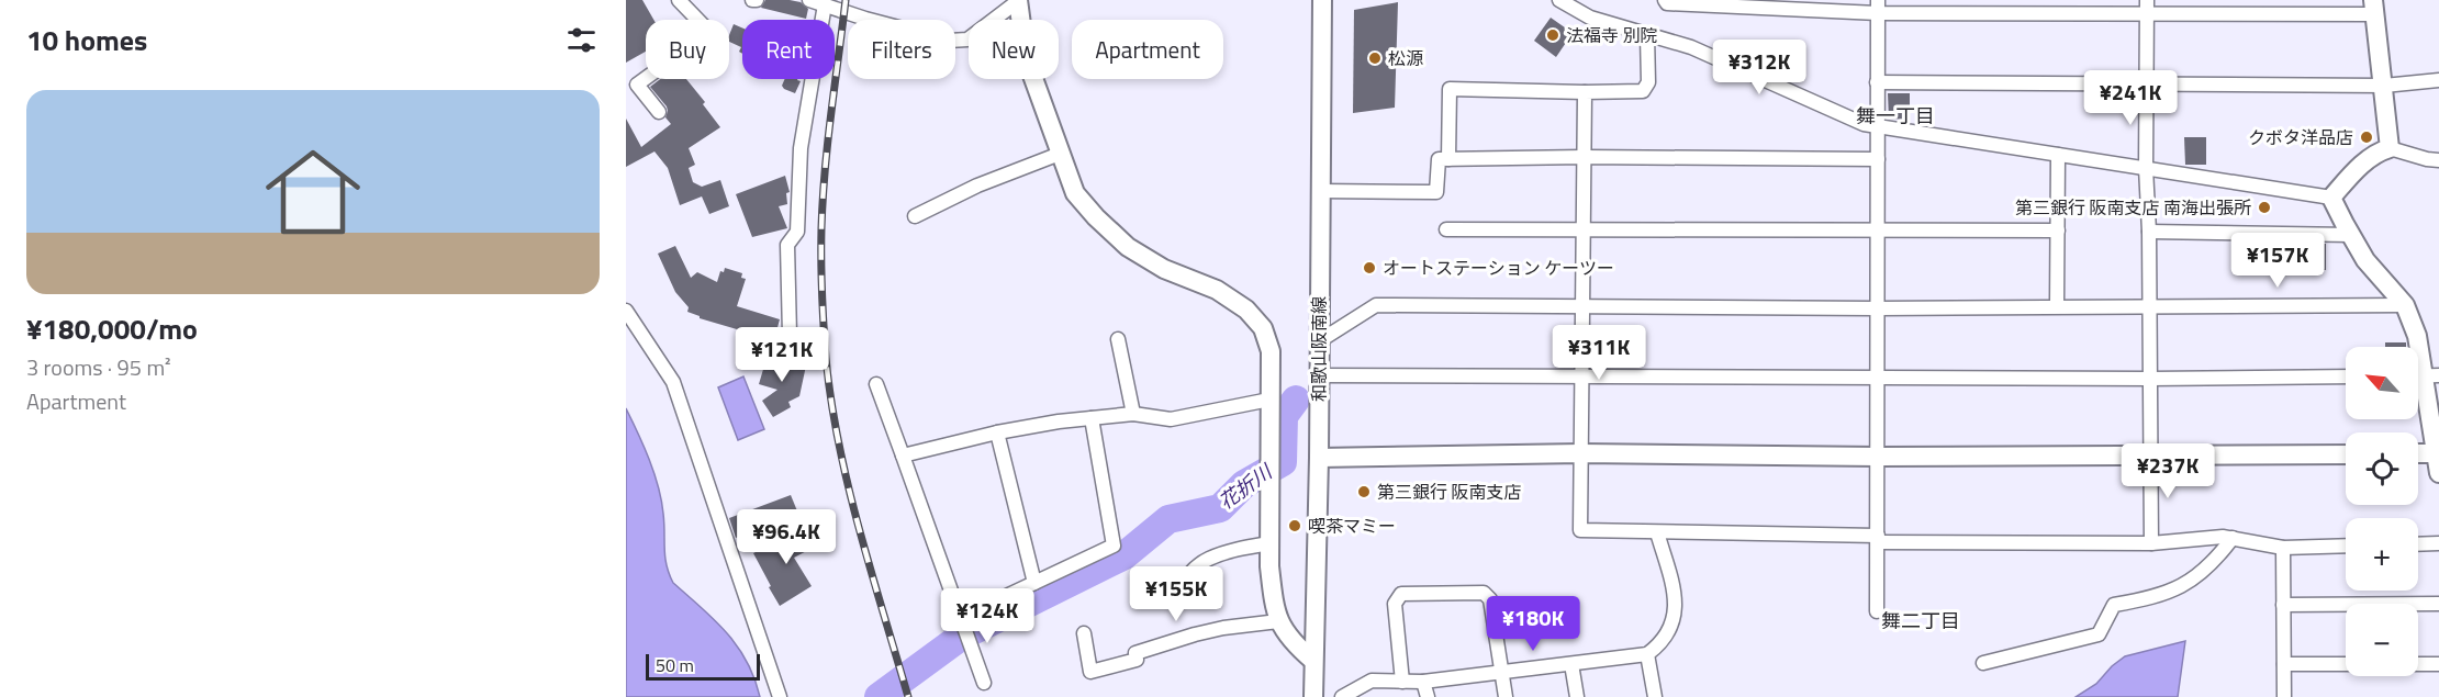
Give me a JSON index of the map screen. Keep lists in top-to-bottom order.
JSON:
{
  "streets": {
    "street": ["和歌山阪南線"]
  },
  "districts": ["舞一丁目", "舞二丁目"],
  "water": ["花折川"],
  "places": [
    "法福寺 別院",
    "松源",
    "クボタ洋品店",
    "第三銀行 阪南支店 南海出張所",
    "オートステーション ケーツー",
    "第三銀行 阪南支店",
    "喫茶マミー"
  ],
  "scale_bar": "50 m",
  "north": "top left",
  "page": {
    "heading": "10 homes",
    "chip": [
      "Buy",
      "Rent",
      "Filters",
      "New",
      "Apartment"
    ],
    "price": [
      "¥312K",
      "¥241K",
      "¥157K",
      "¥311K",
      "¥121K",
      "¥237K",
      "¥96.4K",
      "¥155K",
      "¥124K",
      "¥180K"
    ],
    "list": [
      {
        "name": "¥180,000/mo",
        "note": "3 rooms · 95 m² · Apartment"
      }
    ],
    "map_buttons": ["+", "−"],
    "scale": "50 m"
  }
}
